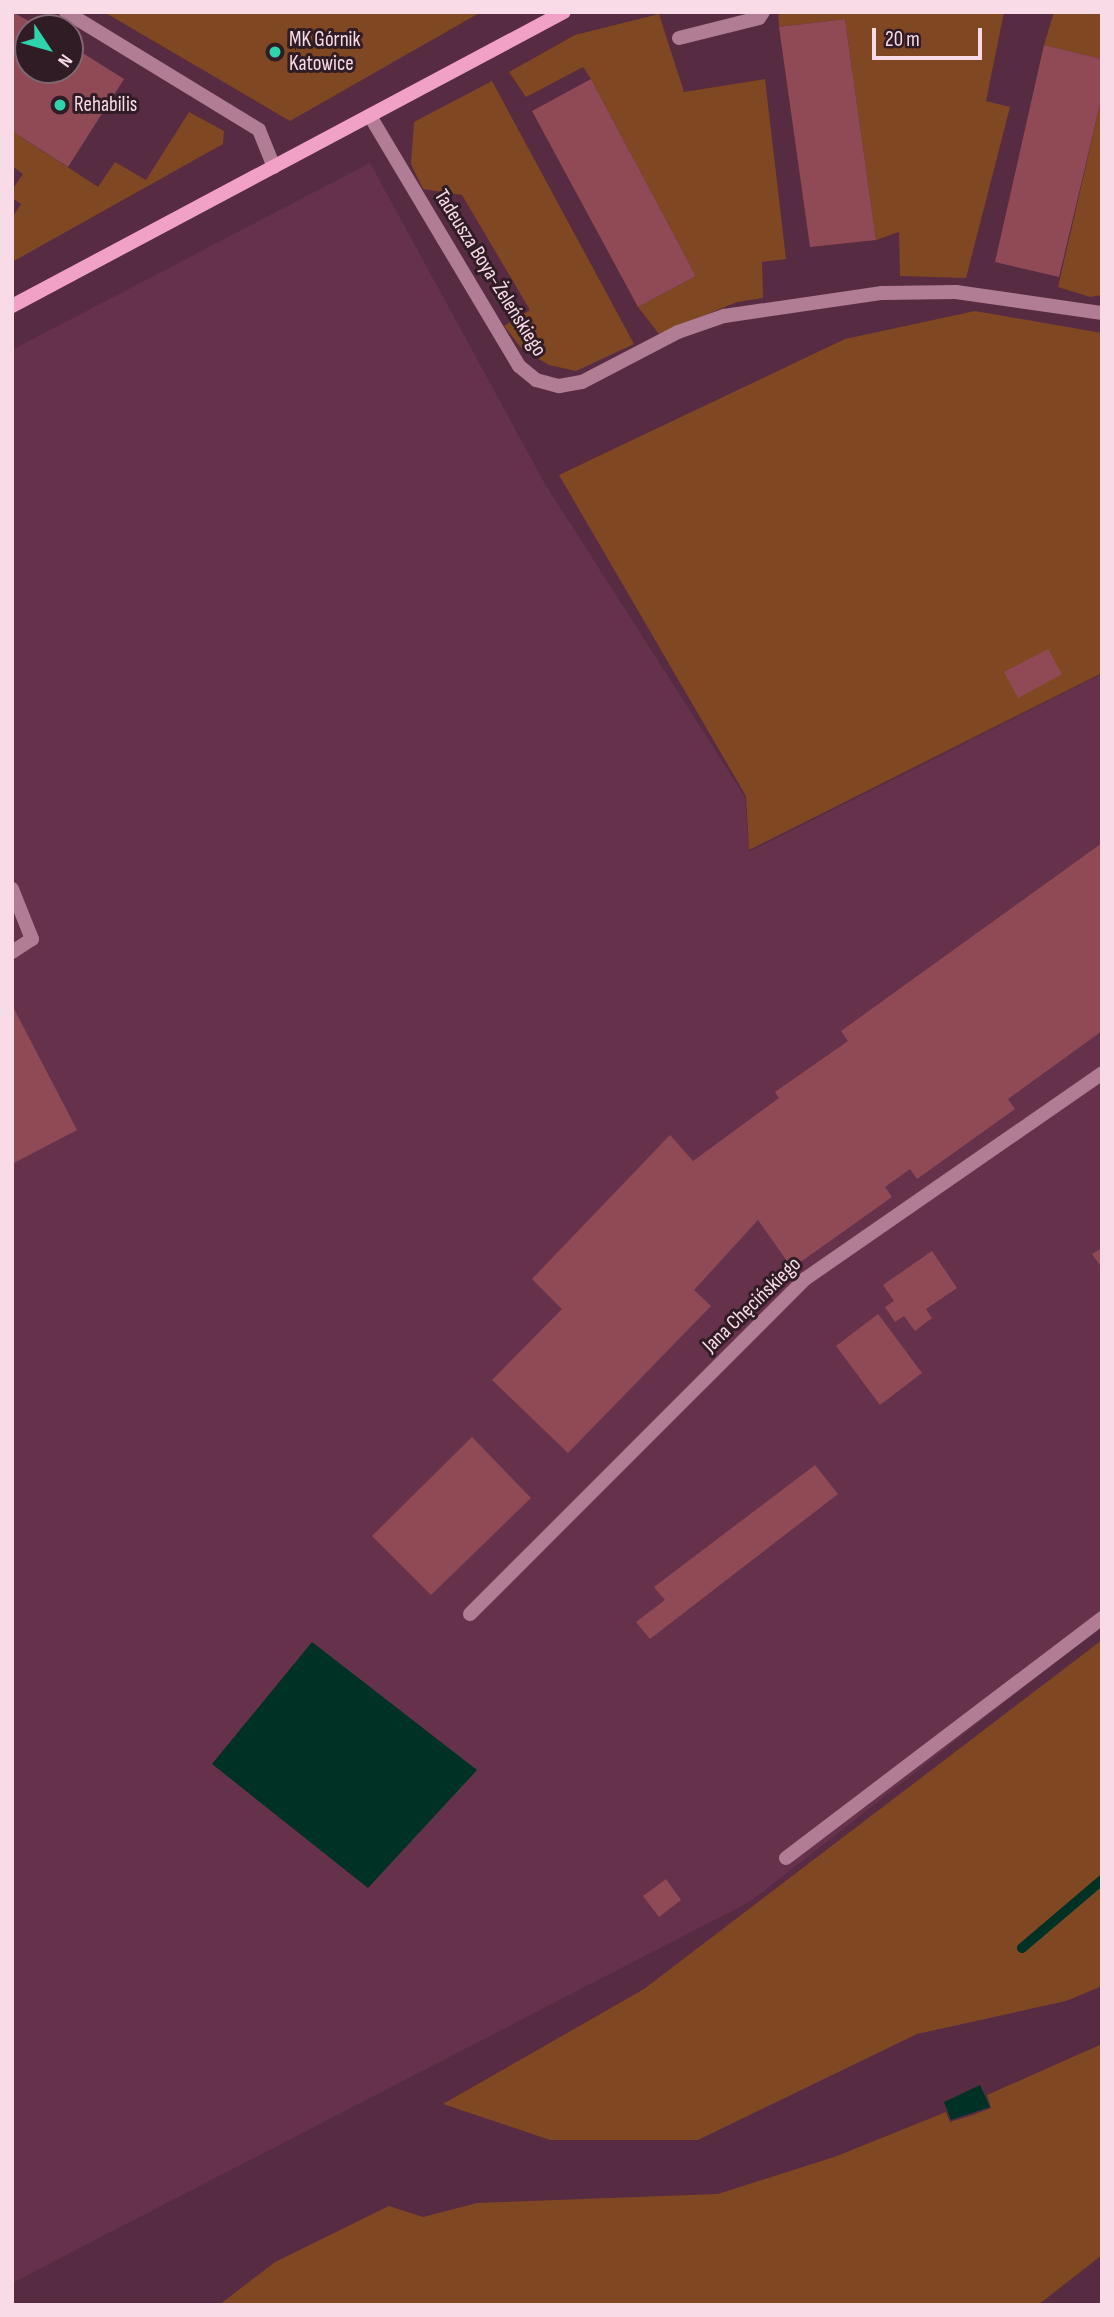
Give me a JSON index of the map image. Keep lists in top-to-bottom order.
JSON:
{
  "streets": {
    "lane": ["Tadeusza Boya-Żeleńskiego", "Jana Chęcińskiego"]
  },
  "places": ["MK Górnik Katowice", "Rehabilis"],
  "scale_bar": "20 m",
  "north": "bottom right"
}
